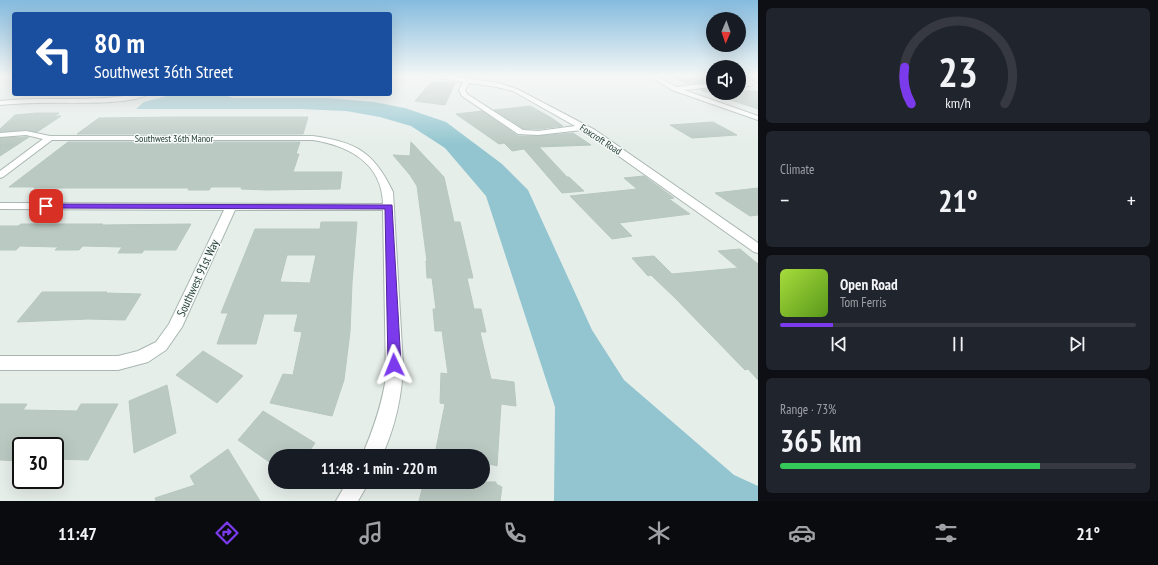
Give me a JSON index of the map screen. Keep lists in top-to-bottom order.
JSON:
{
  "streets": {
    "street": ["Southwest 36th Manor", "Foxcroft Road", "Southwest 91st Way"]
  },
  "north": "bottom",
  "page": {
    "turn": ["80 m", "Southwest 36th Street"],
    "tile": [
      "Climate",
      ["Range · 73%", "365 km"]
    ],
    "heat": ["−", "21°", "+"],
    "song": ["Open Road", "Tom Ferris"],
    "limit": "30",
    "trip": "11:48 · 1 min · 220 m",
    "tabs": ["11:47", "21°"],
    "gauge": ["23", "km/h"]
  }
}
